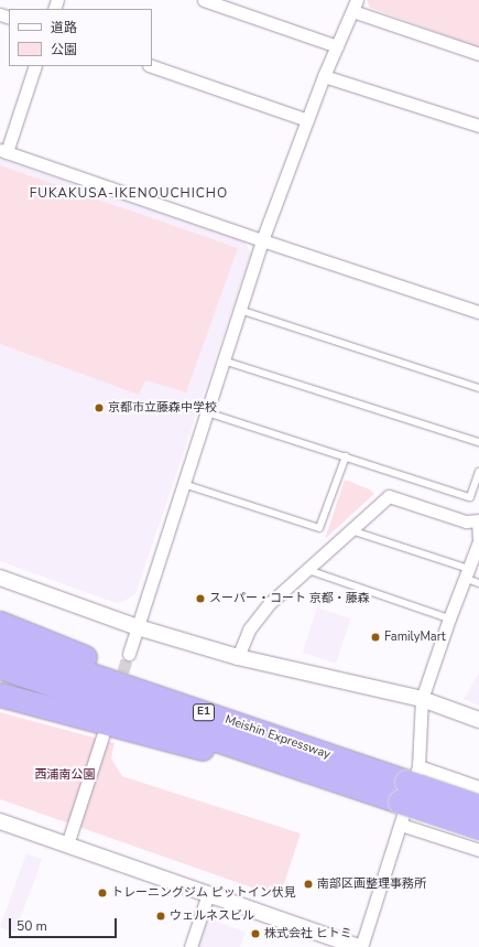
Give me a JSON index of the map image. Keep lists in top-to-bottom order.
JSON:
{
  "streets": {
    "highway": ["E1", "Meishin Expressway"]
  },
  "districts": ["FUKAKUSA-IKENOUCHICHO"],
  "parks": ["西浦南公園"],
  "places": [
    "京都市立藤森中学校",
    "スーパー・コート 京都・藤森",
    "FamilyMart",
    "南部区画整理事務所",
    "トレーニングジム ピットイン伏見",
    "ウェルネスビル",
    "株式会社 ヒトミ"
  ],
  "legend": ["道路", "公園"],
  "scale_bar": "50 m"
}
